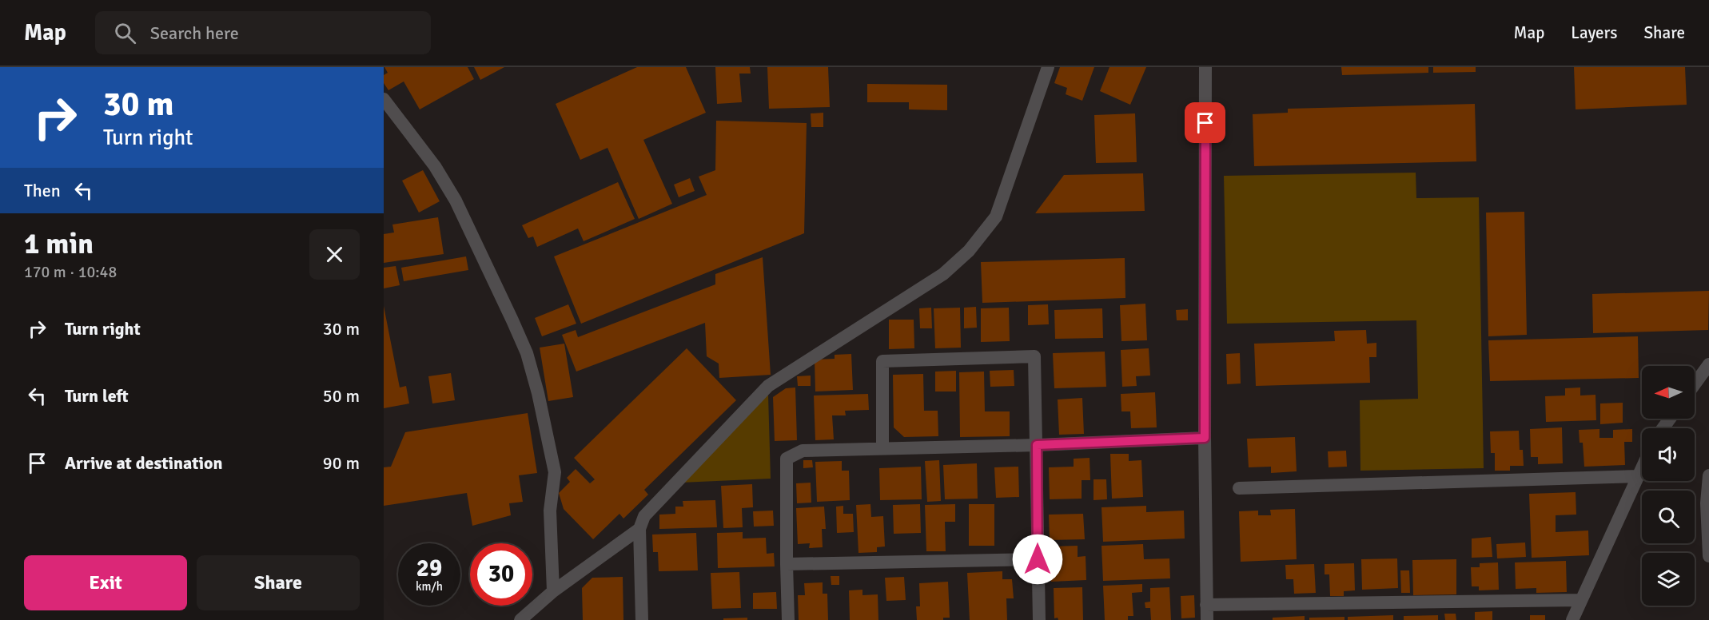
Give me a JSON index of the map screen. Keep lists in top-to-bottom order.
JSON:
{
  "north": "left",
  "page": {
    "header": "Map",
    "search": "Search here",
    "nav": ["Map", "Layers", "Share"],
    "turn": ["30 m", "Turn right"],
    "then": "Then",
    "heading": ["1 min", "170 m · 10:48"],
    "list": [
      {
        "name": "Turn right",
        "value": "30 m"
      },
      {
        "name": "Turn left",
        "value": "50 m"
      },
      {
        "name": "Arrive at destination",
        "value": "90 m"
      }
    ],
    "speed": "29 km/h",
    "limit": "30",
    "buttons": ["Exit", "Share"]
  }
}
